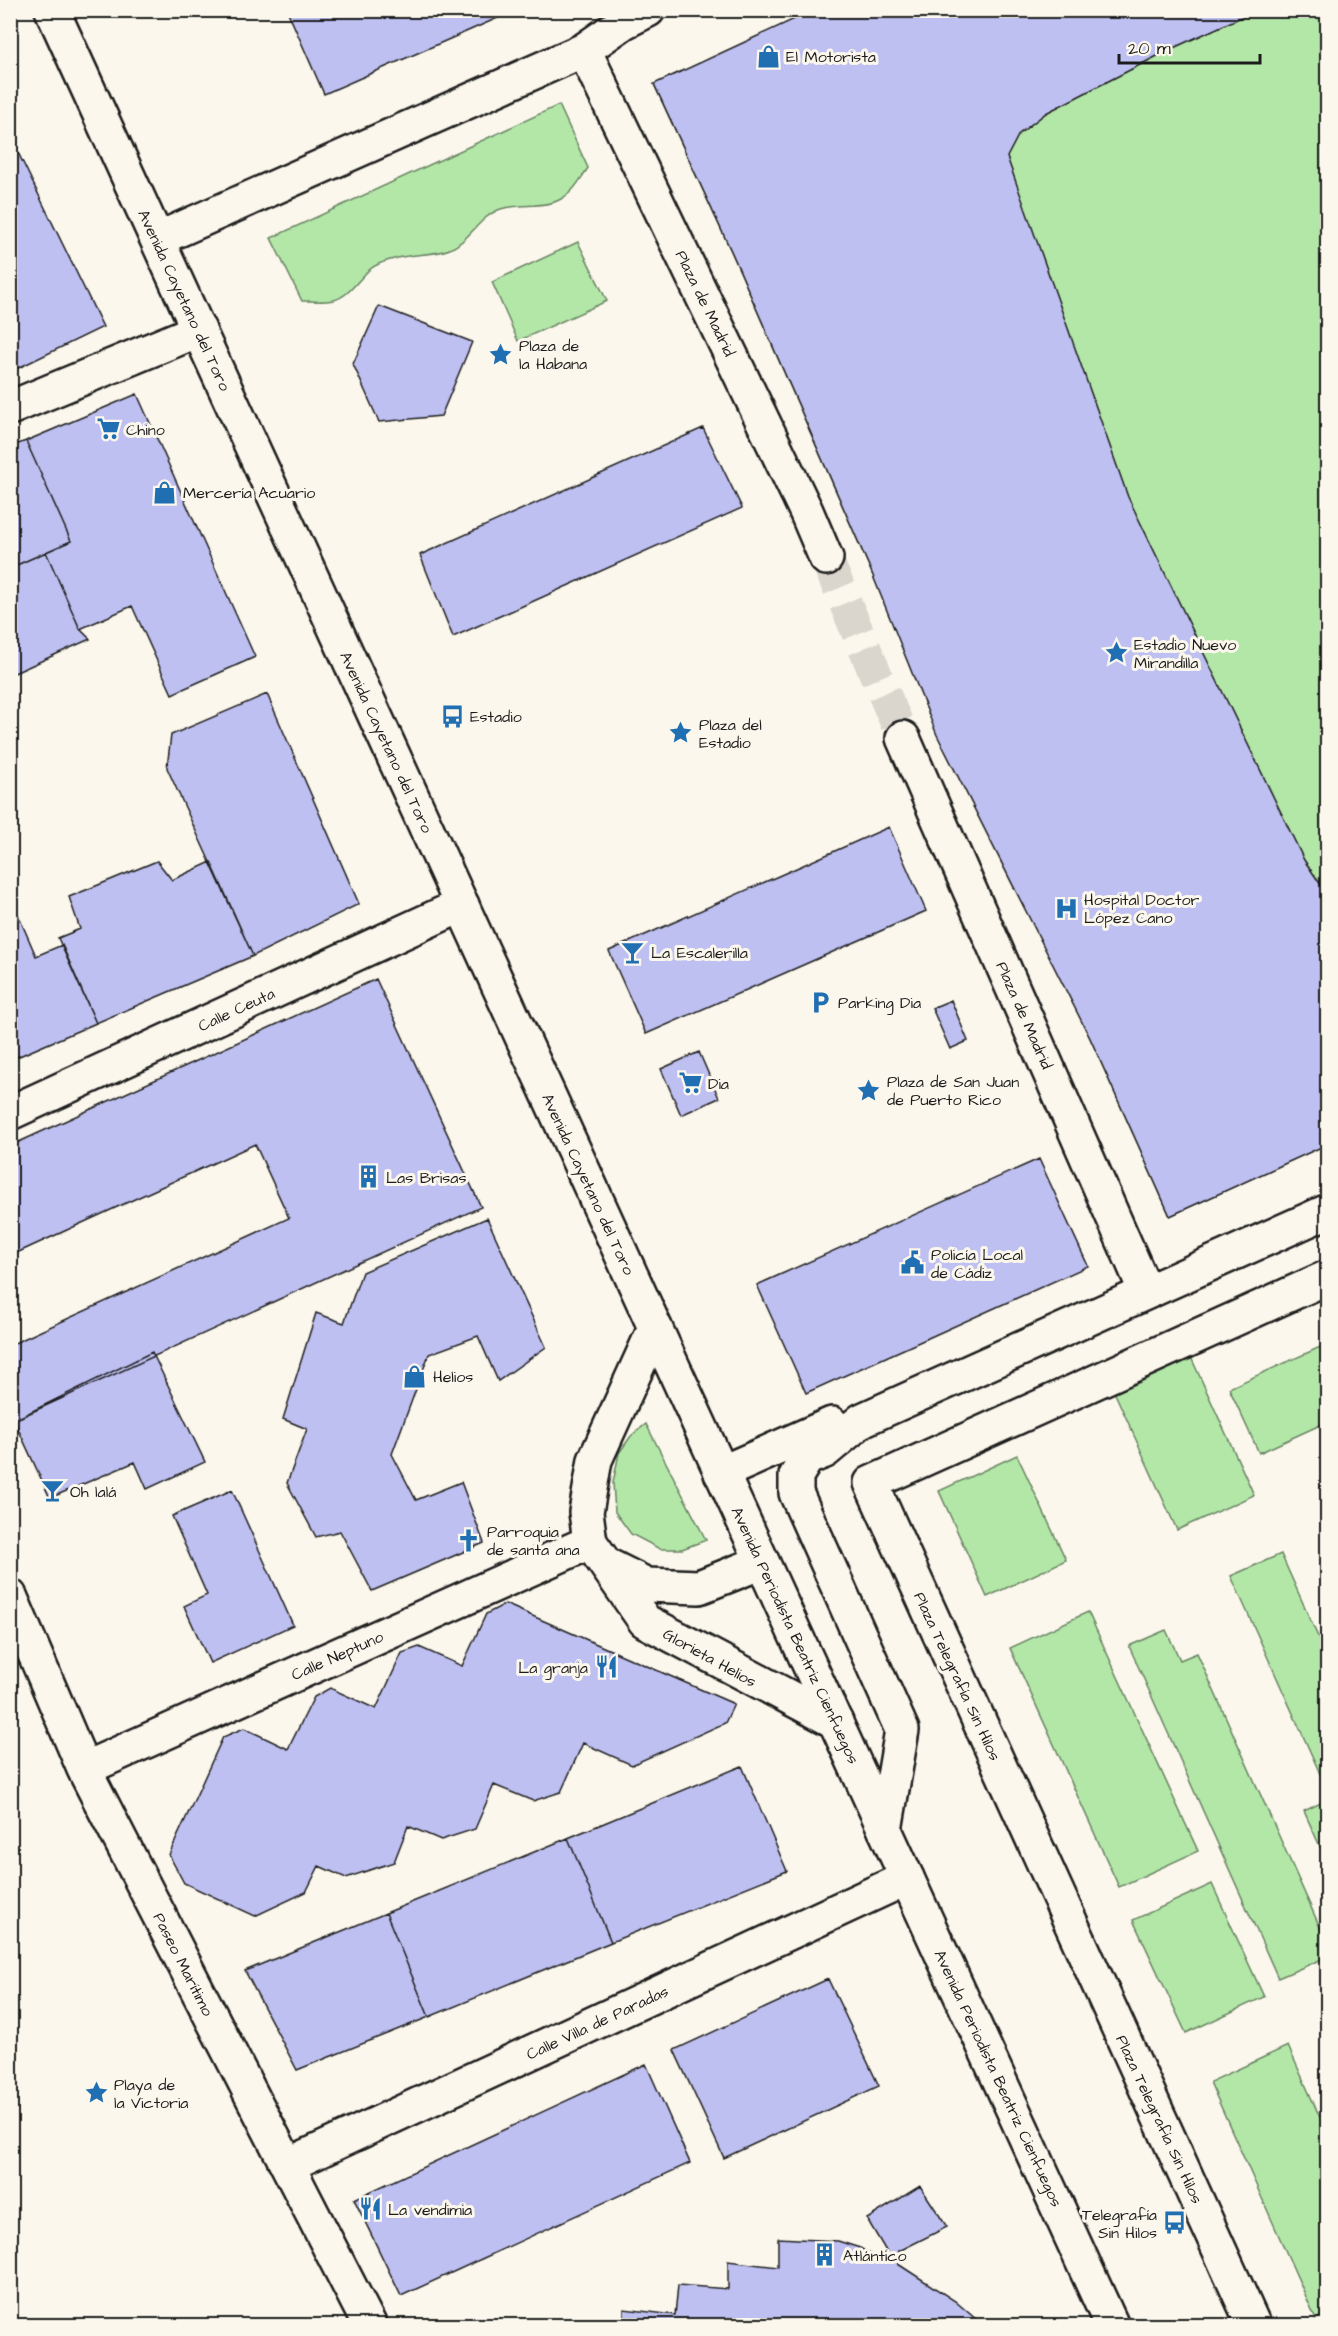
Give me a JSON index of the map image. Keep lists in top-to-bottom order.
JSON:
{
  "streets": {
    "street": [
      "Avenida Cayetano del Toro",
      "Plaza de Madrid",
      "Calle Ceuta",
      "Avenida Periodista Beatriz Cienfuegos",
      "Calle Neptuno",
      "Glorieta Helios",
      "Plaza Telegrafía Sin Hilos",
      "Paseo Marítimo",
      "Calle Villa de Paradas"
    ]
  },
  "crossings": [
    ["Avenida Cayetano del Toro", "Calle Ceuta"],
    ["Avenida Cayetano del Toro", "Avenida Periodista Beatriz Cienfuegos"],
    ["Avenida Cayetano del Toro", "Glorieta Helios"],
    ["Avenida Periodista Beatriz Cienfuegos", "Glorieta Helios"],
    ["Avenida Periodista Beatriz Cienfuegos", "Calle Villa de Paradas"],
    ["Calle Neptuno", "Glorieta Helios"],
    ["Calle Neptuno", "Paseo Marítimo"],
    ["Paseo Marítimo", "Calle Villa de Paradas"]
  ],
  "places": {
    "shop": ["El Motorista", "Mercería Acuario", "Helios"],
    "place": [
      "Plaza de la Habana",
      "Estadio Nuevo Mirandilla",
      "Plaza del Estadio",
      "Plaza de San Juan de Puerto Rico",
      "Playa de la Victoria"
    ],
    "supermarket": ["Chino", "Dia"],
    "bus stop": ["Estadio", "Telegrafía Sin Hilos"],
    "hospital": ["Hospital Doctor López Cano"],
    "bar": ["La Escalerilla", "Oh lalá"],
    "parking": ["Parking Dia"],
    "building": ["Las Brisas", "Atlántico"],
    "public building": ["Policía Local de Cádiz"],
    "church": ["Parroquia de santa ana"],
    "restaurant": ["La granja", "La vendimia"]
  },
  "scale_bar": "20 m"
}
